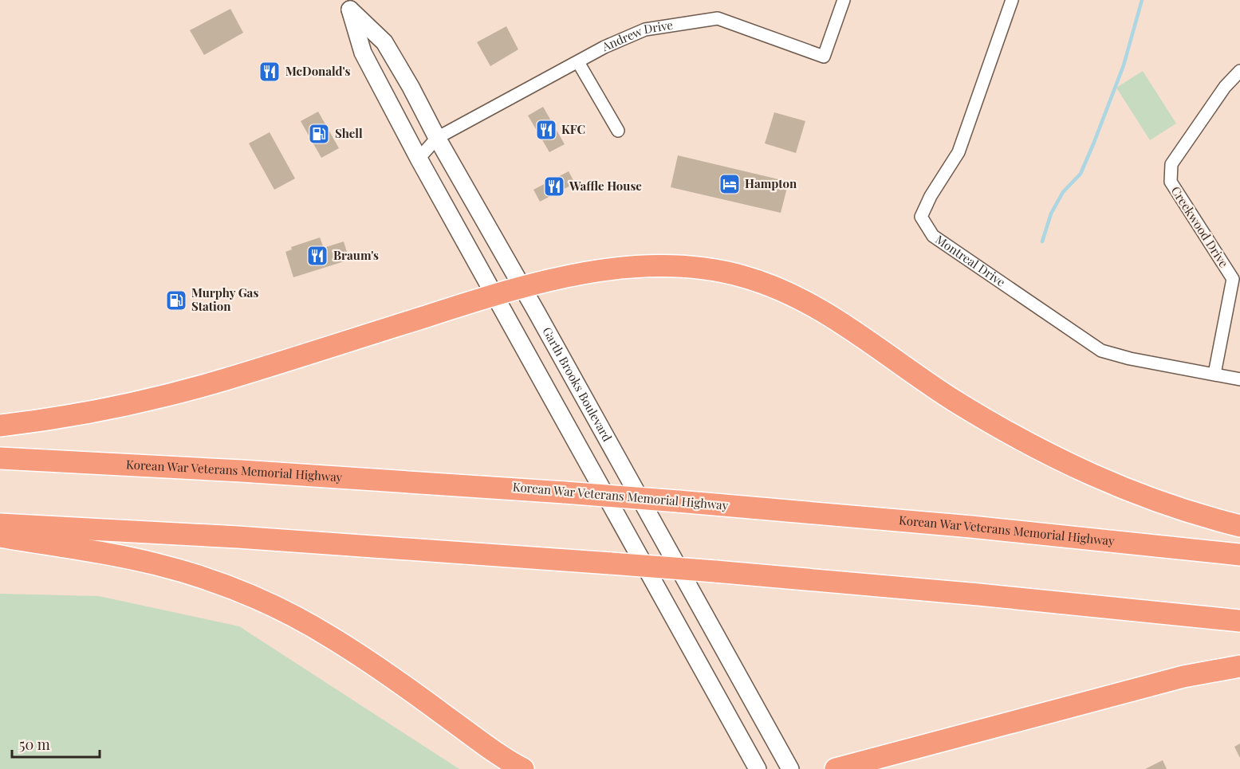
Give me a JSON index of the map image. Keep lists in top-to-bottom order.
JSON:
{
  "streets": {
    "highway": ["Korean War Veterans Memorial Highway"],
    "street": [
      "Andrew Drive",
      "Creekwood Drive",
      "Montreal Drive",
      "Garth Brooks Boulevard"
    ]
  },
  "crossings": [
    ["Andrew Drive", "Garth Brooks Boulevard"],
    ["Creekwood Drive", "Montreal Drive"]
  ],
  "places": {
    "restaurant": [
      "McDonald's",
      "KFC",
      "Waffle House",
      "Braum's"
    ],
    "fuel station": ["Shell", "Murphy Gas Station"],
    "hotel": ["Hampton"]
  },
  "scale_bar": "50 m"
}
